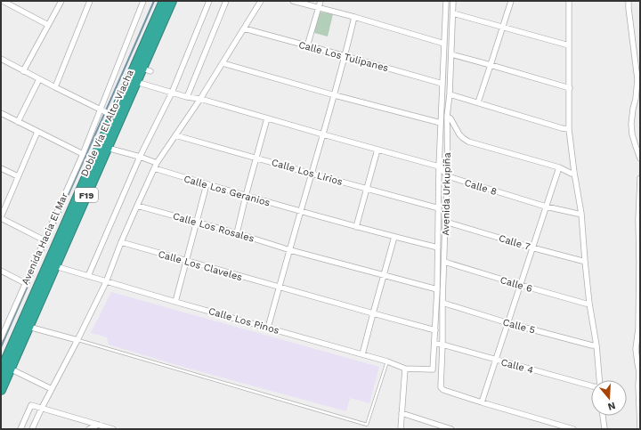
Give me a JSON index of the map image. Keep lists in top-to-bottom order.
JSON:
{
  "streets": {
    "highway": ["Doble Vía El Alto-Viacha", "F19"],
    "street": [
      "Calle Los Tulipanes",
      "Calle Los Lirios",
      "Calle 8",
      "Calle Los Geranios",
      "Avenida Urkupiña",
      "Calle Los Rosales",
      "Avenida Hacia El Mar",
      "Calle 7",
      "Calle Los Claveles",
      "Calle 6",
      "Calle Los Pinos",
      "Calle 5",
      "Calle 4"
    ]
  },
  "crossings": [
    ["Doble Vía El Alto-Viacha", "Calle Los Pinos"],
    ["Calle 8", "Avenida Urkupiña"],
    ["Avenida Urkupiña", "Calle 7"],
    ["Avenida Urkupiña", "Calle 6"],
    ["Avenida Urkupiña", "Calle 5"],
    ["Avenida Urkupiña", "Calle 4"],
    ["Calle Los Pinos", "Calle 4"]
  ],
  "north": "bottom"
}
